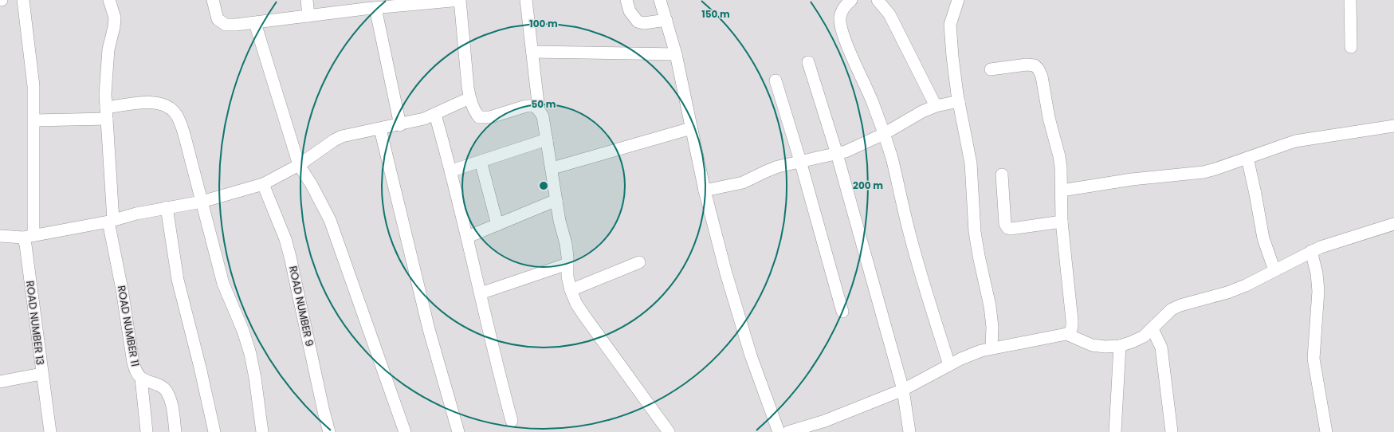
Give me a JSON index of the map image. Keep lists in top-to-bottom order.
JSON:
{
  "streets": {
    "street": ["ROAD NUMBER 9", "ROAD NUMBER 13", "ROAD NUMBER 11"]
  },
  "rings": [
    "150 m",
    "100 m",
    "50 m",
    "200 m"
  ]
}
